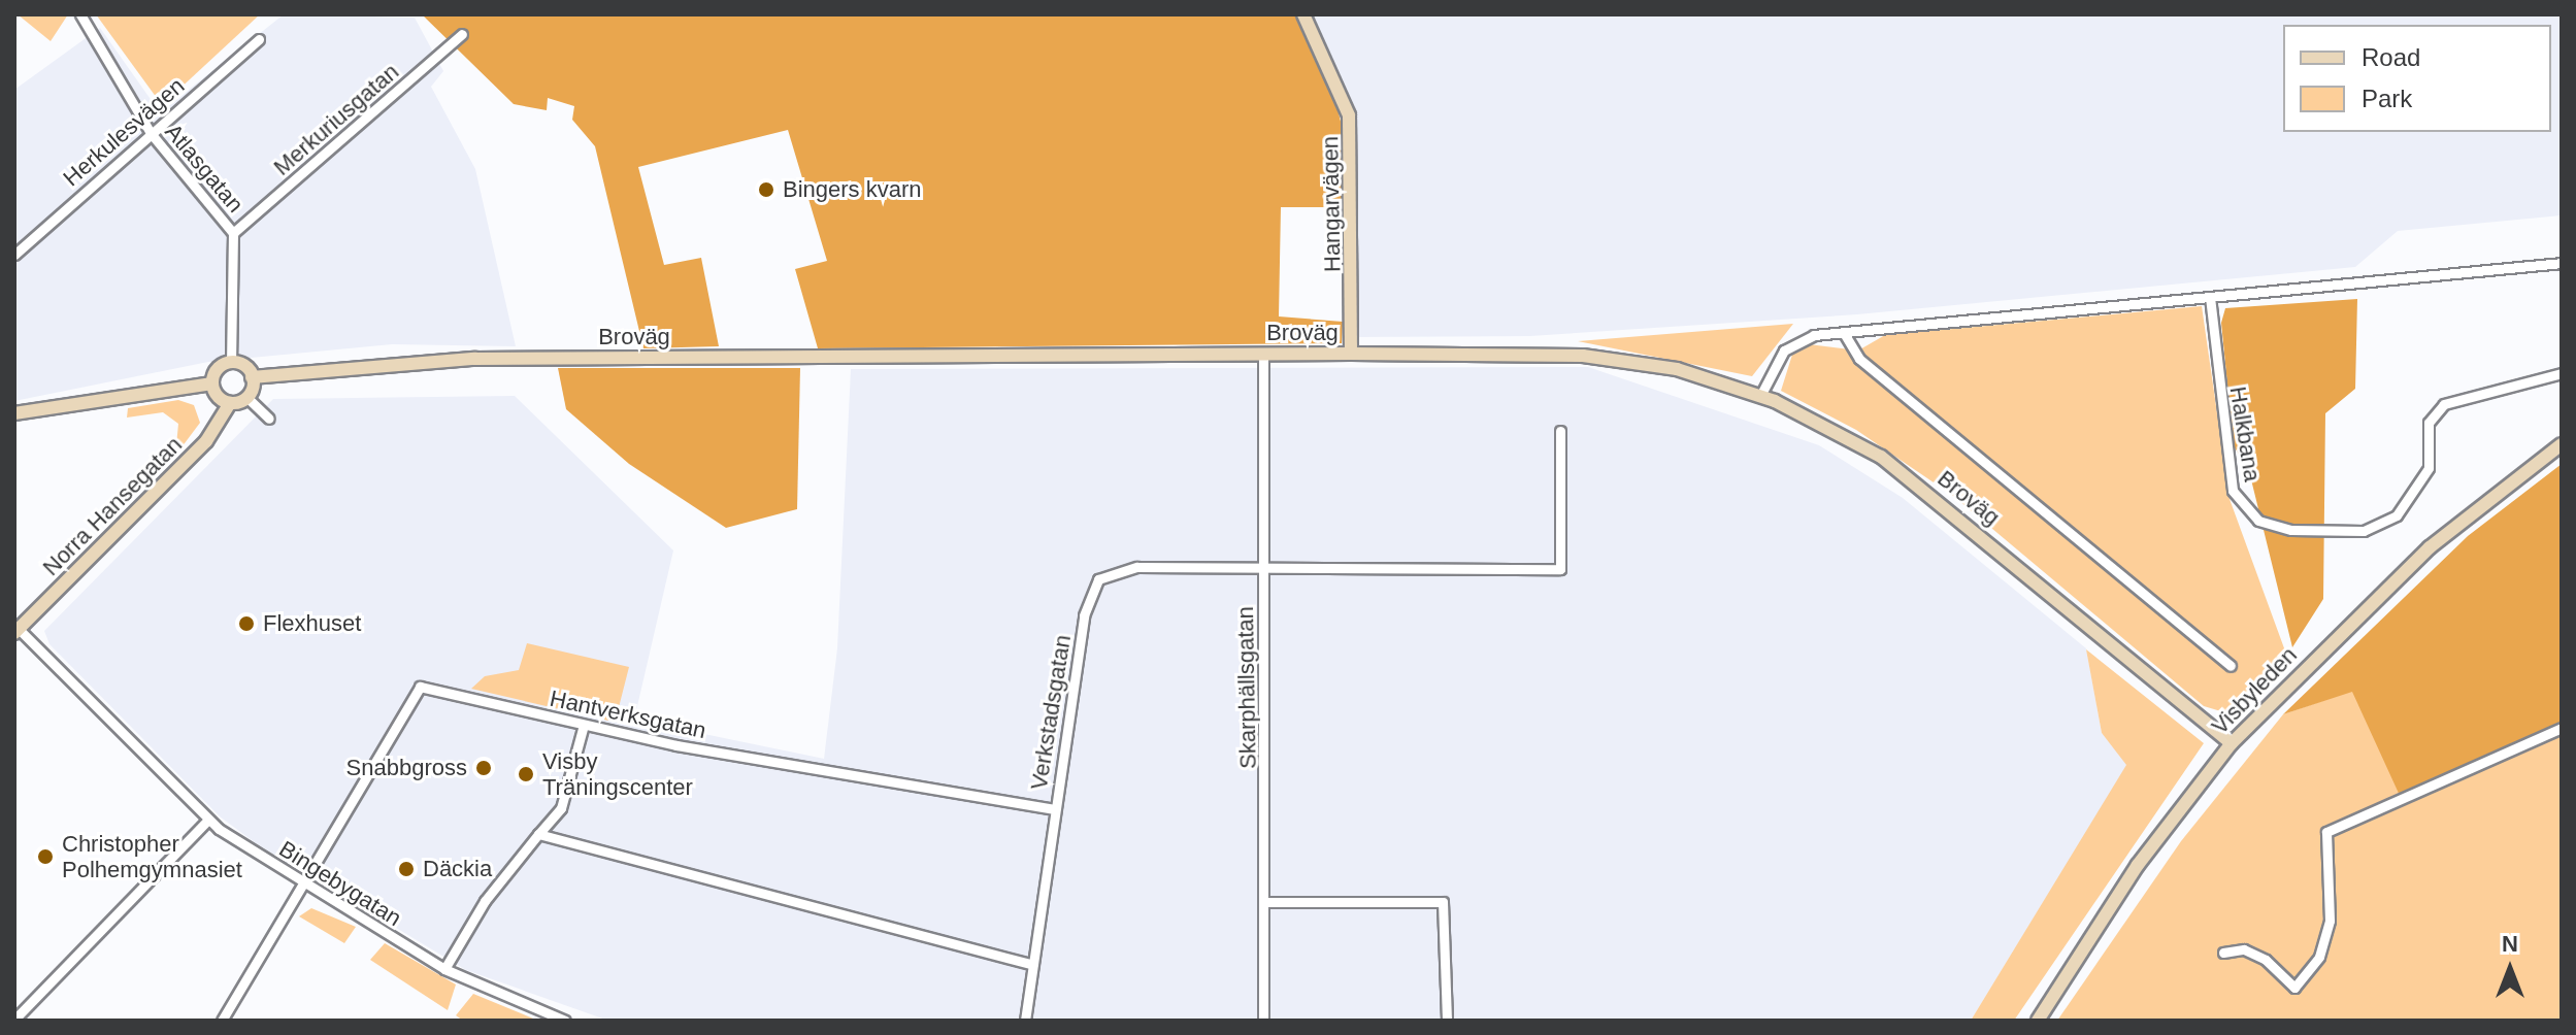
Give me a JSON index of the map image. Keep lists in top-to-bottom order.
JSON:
{
  "streets": {
    "main road": [
      "Hangarvägen",
      "Broväg",
      "Norra Hansegatan",
      "Visbyleden"
    ],
    "street": [
      "Merkuriusgatan",
      "Herkulesvägen",
      "Atlasgatan",
      "Halkbana",
      "Skarphällsgatan",
      "Verkstadsgatan",
      "Hantverksgatan",
      "Bingebygatan"
    ]
  },
  "crossings": [
    ["Merkuriusgatan", "Atlasgatan"],
    ["Herkulesvägen", "Atlasgatan"],
    ["Hangarvägen", "Broväg"],
    ["Broväg", "Skarphällsgatan"],
    ["Broväg", "Visbyleden"],
    ["Norra Hansegatan", "Bingebygatan"],
    ["Skarphällsgatan", "Verkstadsgatan"],
    ["Verkstadsgatan", "Hantverksgatan"],
    ["Hantverksgatan", "Bingebygatan"]
  ],
  "places": [
    "Bingers kvarn",
    "Flexhuset",
    "Snabbgross",
    "Visby Träningscenter",
    "Christopher Polhemgymnasiet",
    "Däckia"
  ],
  "legend": ["Road", "Park"],
  "north": "top"
}
